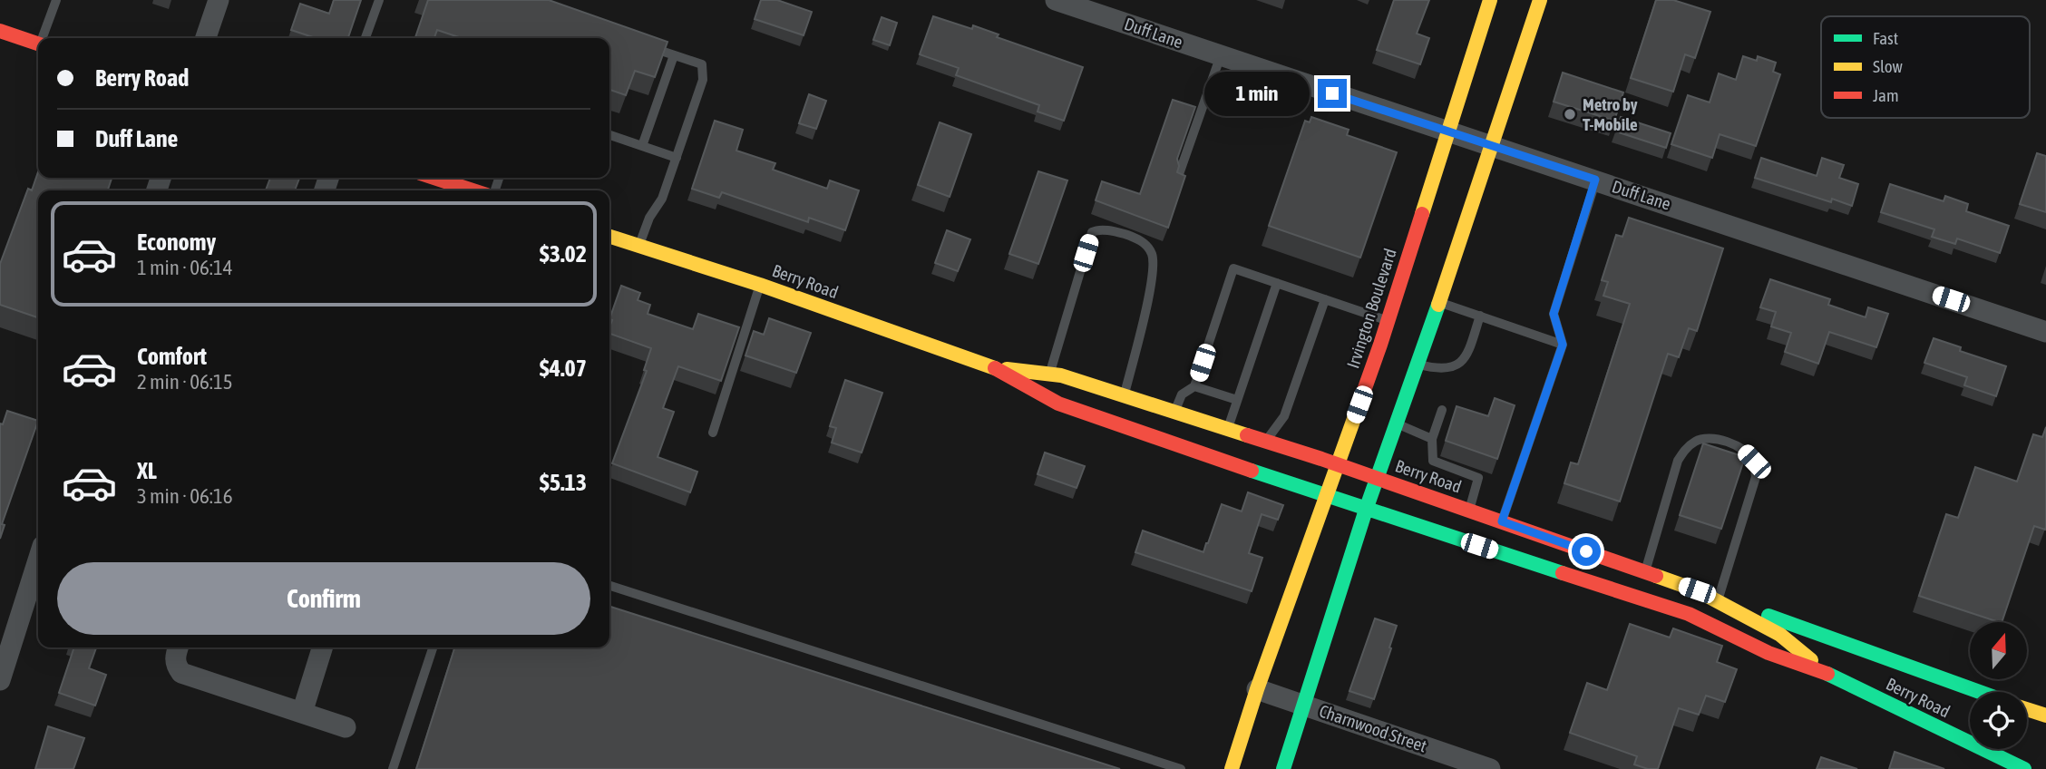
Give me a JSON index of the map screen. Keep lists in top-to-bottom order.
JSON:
{
  "streets": {
    "street": [
      "Duff Lane",
      "Berry Road",
      "Irvington Boulevard",
      "Charnwood Street"
    ]
  },
  "crossings": [
    ["Duff Lane", "Irvington Boulevard"],
    ["Berry Road", "Irvington Boulevard"],
    ["Irvington Boulevard", "Charnwood Street"]
  ],
  "places": ["Metro by T-Mobile"],
  "legend": ["Fast", "Slow", "Jam"],
  "north": "top",
  "page": {
    "banner": ["Berry Road", "Duff Lane"],
    "bubble": "1 min",
    "list": [
      {
        "name": "Economy",
        "note": "1 min · 06:14",
        "value": "$3.02"
      },
      {
        "name": "Comfort",
        "note": "2 min · 06:15",
        "value": "$4.07"
      },
      {
        "name": "XL",
        "note": "3 min · 06:16",
        "value": "$5.13"
      }
    ],
    "buttons": "Confirm"
  }
}
